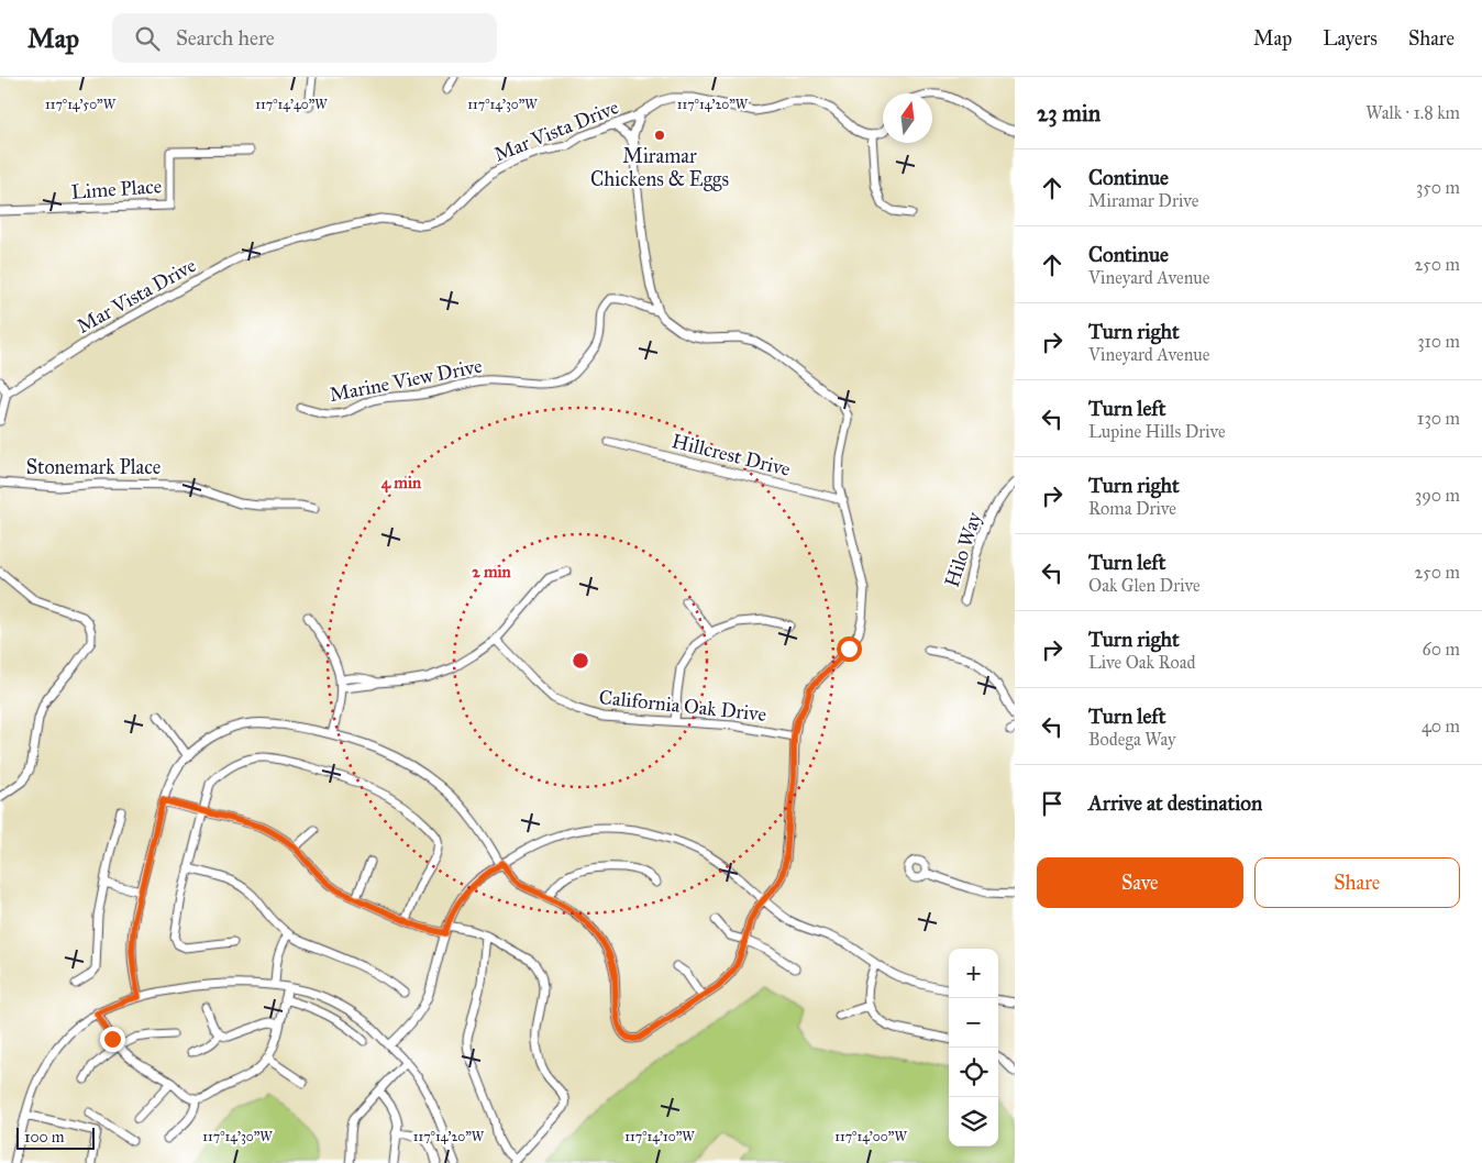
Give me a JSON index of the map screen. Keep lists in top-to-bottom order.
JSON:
{
  "streets": {
    "street": [
      "Mar Vista Drive",
      "Lime Place",
      "Marine View Drive",
      "Hillcrest Drive",
      "Stonemark Place",
      "Hilo Way",
      "California Oak Drive"
    ]
  },
  "places": ["Miramar Chickens & Eggs"],
  "scale_bar": "100 m",
  "north": "top",
  "page": {
    "header": "Map",
    "search": "Search here",
    "nav": ["Map", "Layers", "Share"],
    "heading": ["23 min", "Walk · 1.8 km"],
    "list": [
      ["Continue", "Miramar Drive", "350 m"],
      ["Continue", "Vineyard Avenue", "250 m"],
      ["Turn right", "Vineyard Avenue", "310 m"],
      ["Turn left", "Lupine Hills Drive", "130 m"],
      ["Turn right", "Roma Drive", "390 m"],
      ["Turn left", "Oak Glen Drive", "250 m"],
      ["Turn right", "Live Oak Road", "60 m"],
      ["Turn left", "Bodega Way", "40 m"],
      "Arrive at destination"
    ],
    "buttons": ["Save", "Share"],
    "map_buttons": ["+", "−"],
    "scale": "100 m"
  },
  "coordinates": [
    "117°14'50\"W",
    "117°14'40\"W",
    "117°14'30\"W",
    "117°14'20\"W",
    "117°14'10\"W",
    "117°14'00\"W"
  ],
  "rings": ["4 min", "2 min"]
}
